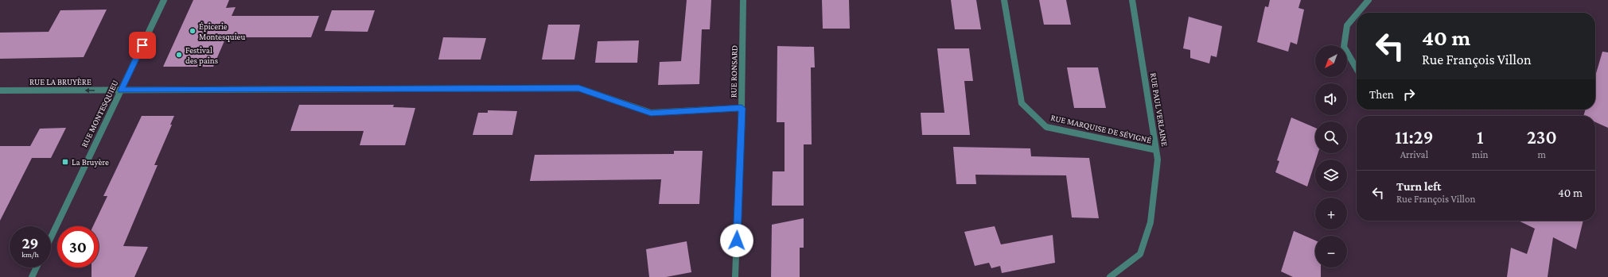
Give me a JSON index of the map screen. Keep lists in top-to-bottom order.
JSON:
{
  "streets": {
    "street": [
      "RUE RONSARD",
      "RUE LA BRUYÈRE",
      "RUE PAUL VERLAINE",
      "RUE MONTESQUIEU",
      "RUE MARQUISE DE SÉVIGNÉ"
    ]
  },
  "crossings": [
    ["RUE RONSARD", "RUE LA BRUYÈRE"],
    ["RUE LA BRUYÈRE", "RUE MONTESQUIEU"],
    ["RUE PAUL VERLAINE", "RUE MARQUISE DE SÉVIGNÉ"]
  ],
  "places": {
    "other": ["Épicerie Montesquieu", "Festival des pains"],
    "transit": ["La Bruyère"]
  },
  "north": "bottom left",
  "page": {
    "turn": ["40 m", "Rue François Villon"],
    "map_buttons": ["+", "−"],
    "then": "Then",
    "eta": [
      "11:29",
      "Arrival",
      "1",
      "min",
      "230",
      "m"
    ],
    "list": [
      {
        "name": "Turn left",
        "note": "Rue François Villon",
        "value": "40 m"
      }
    ],
    "speed": "29 km/h",
    "limit": "30"
  }
}
